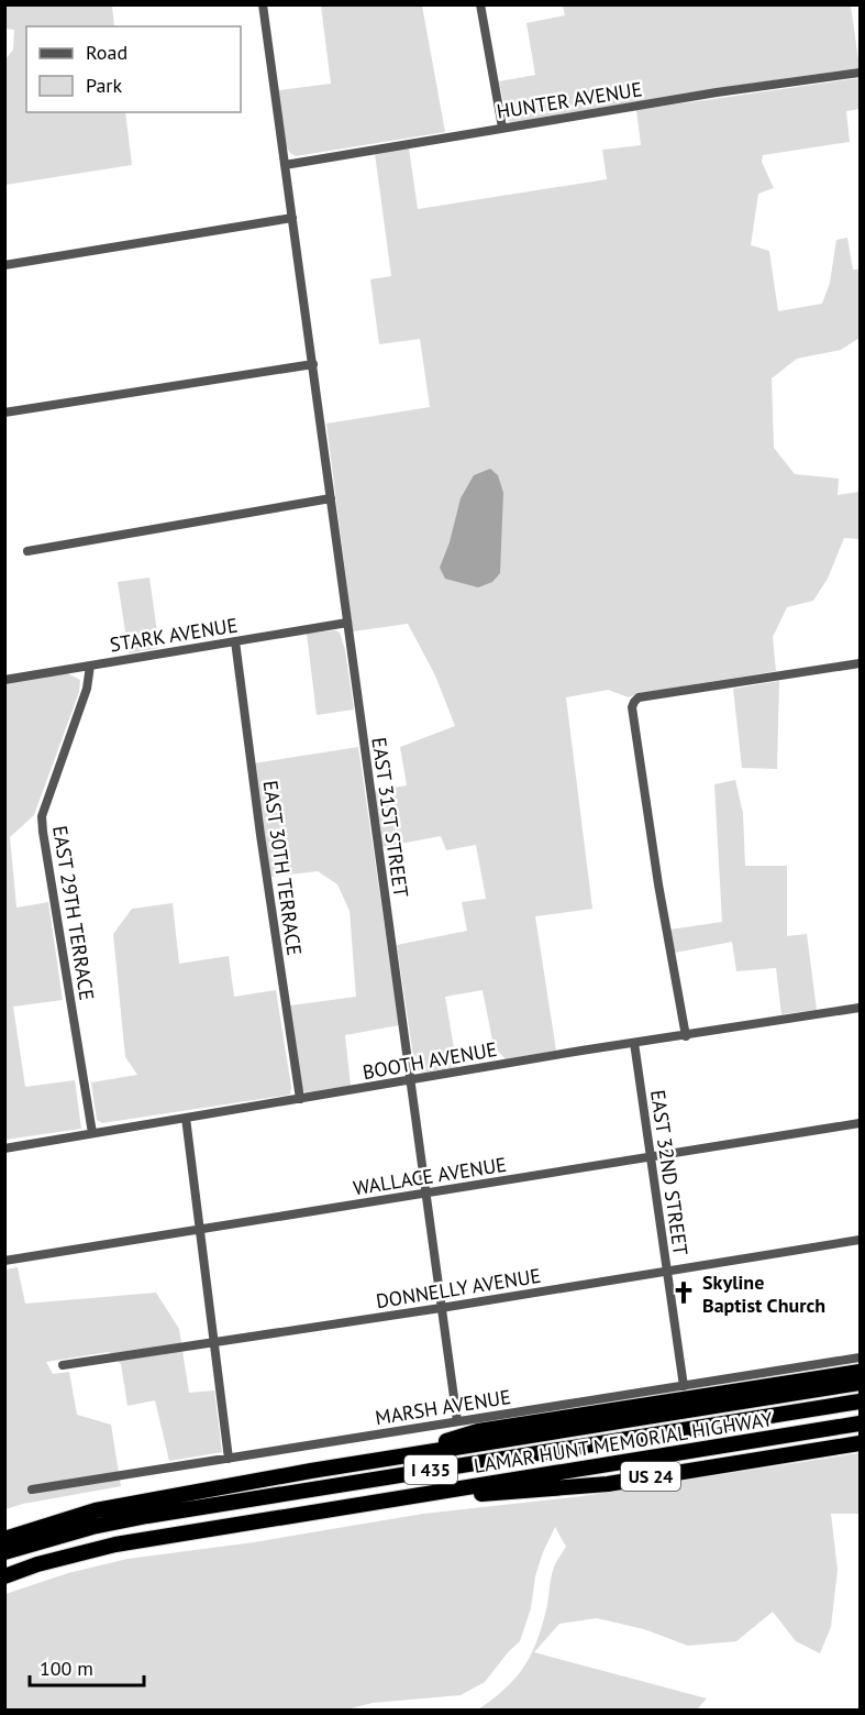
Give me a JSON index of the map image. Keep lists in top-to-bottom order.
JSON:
{
  "streets": {
    "highway": ["LAMAR HUNT MEMORIAL HIGHWAY", "I 435", "US 24"],
    "street": [
      "HUNTER AVENUE",
      "STARK AVENUE",
      "EAST 31ST STREET",
      "EAST 30TH TERRACE",
      "EAST 29TH TERRACE",
      "BOOTH AVENUE",
      "EAST 32ND STREET",
      "WALLACE AVENUE",
      "DONNELLY AVENUE",
      "MARSH AVENUE"
    ]
  },
  "crossings": [
    ["HUNTER AVENUE", "EAST 31ST STREET"],
    ["STARK AVENUE", "EAST 31ST STREET"],
    ["STARK AVENUE", "EAST 30TH TERRACE"],
    ["STARK AVENUE", "EAST 29TH TERRACE"],
    ["EAST 31ST STREET", "BOOTH AVENUE"],
    ["EAST 31ST STREET", "WALLACE AVENUE"],
    ["EAST 31ST STREET", "DONNELLY AVENUE"],
    ["EAST 31ST STREET", "MARSH AVENUE"],
    ["EAST 30TH TERRACE", "BOOTH AVENUE"],
    ["EAST 29TH TERRACE", "BOOTH AVENUE"],
    ["BOOTH AVENUE", "EAST 32ND STREET"],
    ["EAST 32ND STREET", "WALLACE AVENUE"],
    ["EAST 32ND STREET", "DONNELLY AVENUE"],
    ["EAST 32ND STREET", "MARSH AVENUE"],
    ["LAMAR HUNT MEMORIAL HIGHWAY", "US 24"]
  ],
  "places": {
    "church": ["Skyline Baptist Church"]
  },
  "legend": ["Road", "Park"],
  "scale_bar": "100 m"
}
